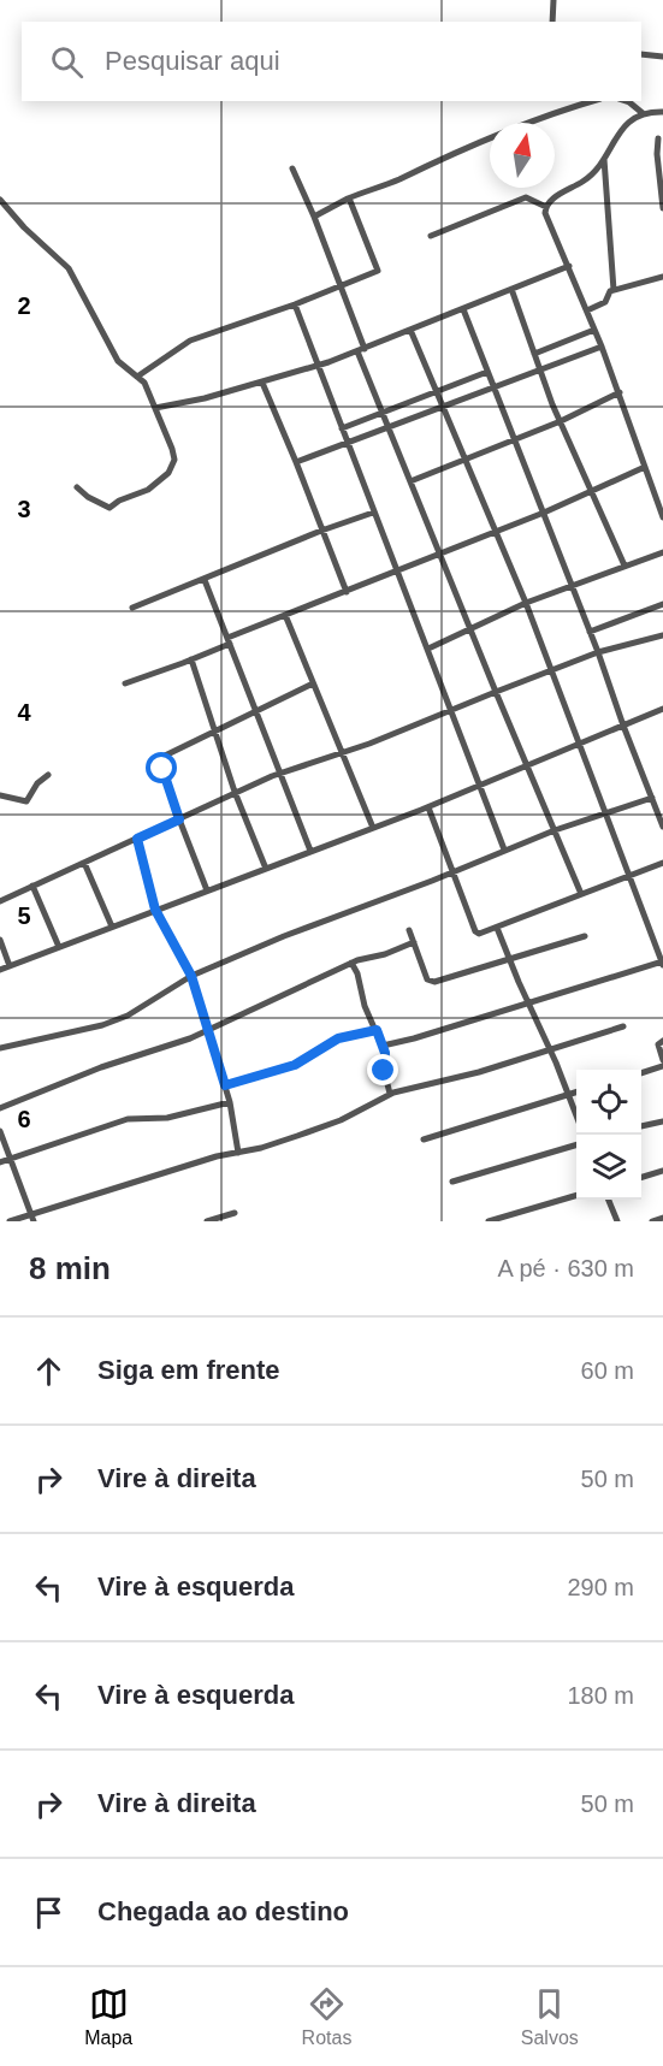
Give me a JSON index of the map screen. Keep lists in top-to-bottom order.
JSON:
{
  "north": "top",
  "page": {
    "search": "Pesquisar aqui",
    "heading": ["8 min", "A pé · 630 m"],
    "list": [
      ["Siga em frente", "60 m"],
      ["Vire à direita", "50 m"],
      ["Vire à esquerda", "290 m"],
      ["Vire à esquerda", "180 m"],
      ["Vire à direita", "50 m"],
      "Chegada ao destino"
    ],
    "nav": ["Mapa", "Rotas", "Salvos"]
  },
  "grid": {
    "rows": [
      "2",
      "3",
      "4",
      "5",
      "6"
    ]
  }
}
